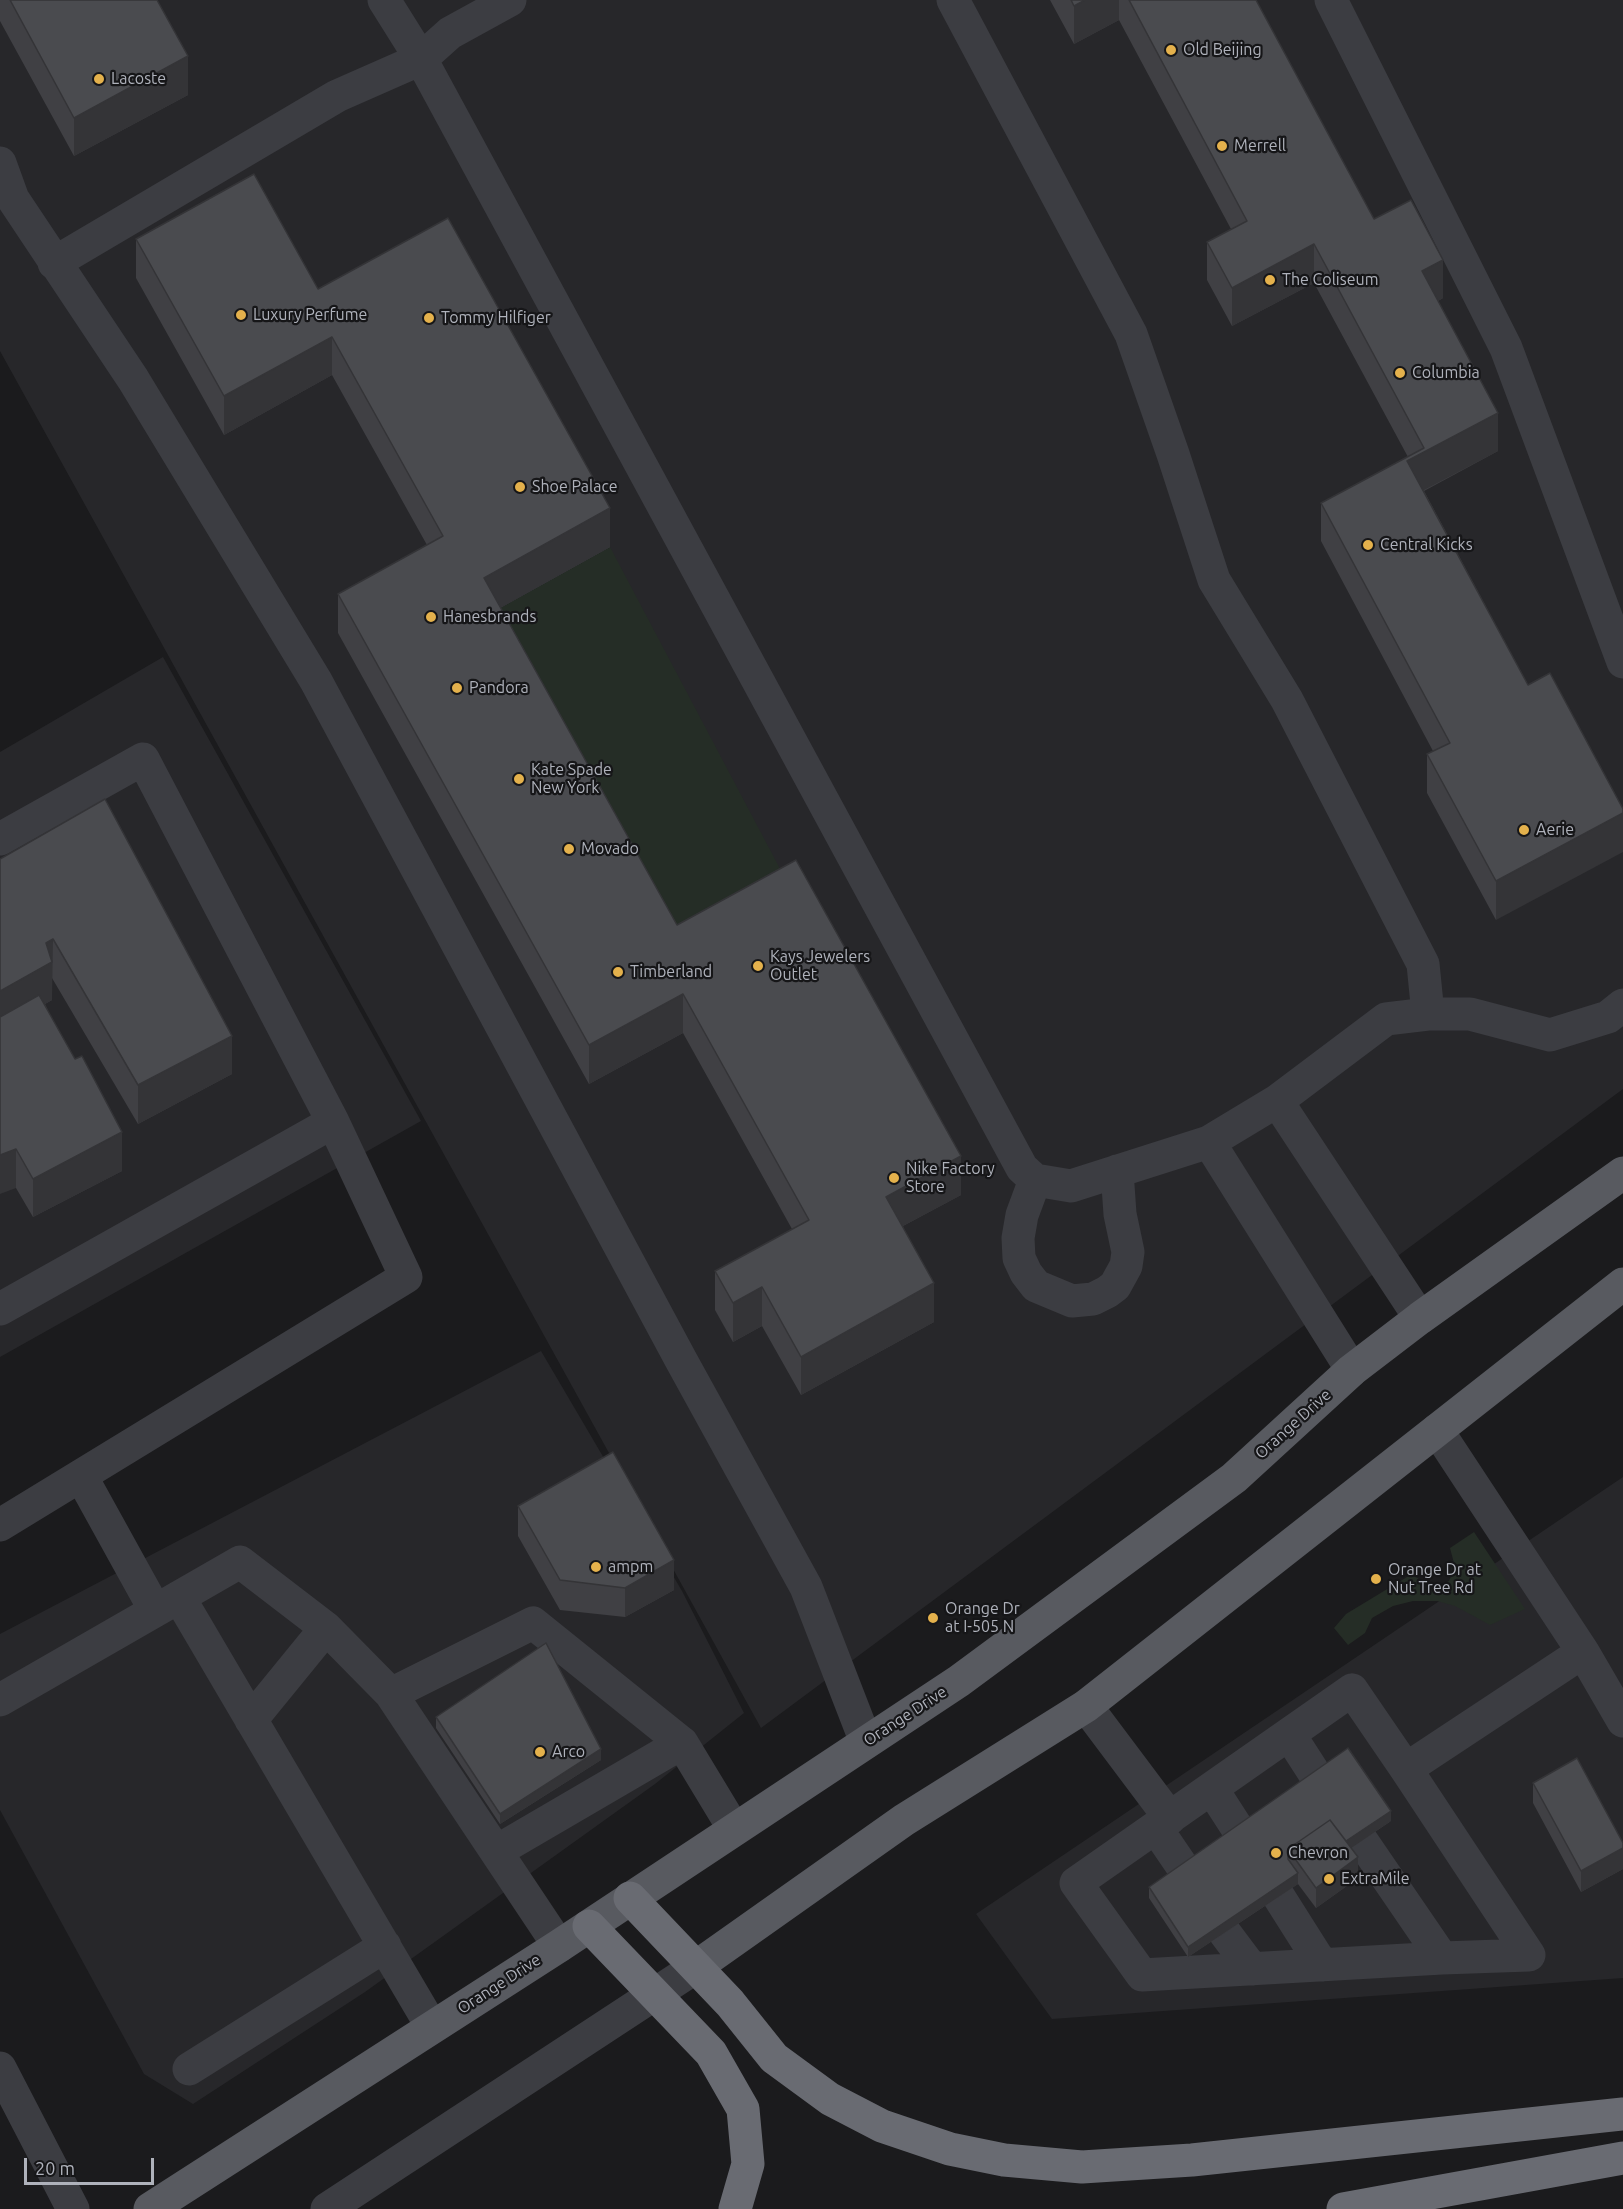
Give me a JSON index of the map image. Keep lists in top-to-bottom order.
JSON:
{
  "streets": {
    "main road": ["Orange Drive"]
  },
  "places": [
    "Old Beijing",
    "Lacoste",
    "Merrell",
    "The Coliseum",
    "Luxury Perfume",
    "Tommy Hilfiger",
    "Columbia",
    "Shoe Palace",
    "Central Kicks",
    "Hanesbrands",
    "Pandora",
    "Kate Spade New York",
    "Aerie",
    "Movado",
    "Kays Jewelers Outlet",
    "Timberland",
    "Nike Factory Store",
    "ampm",
    "Orange Dr at Nut Tree Rd",
    "Orange Dr at I-505 N",
    "Arco",
    "Chevron",
    "ExtraMile"
  ],
  "scale_bar": "20 m"
}
